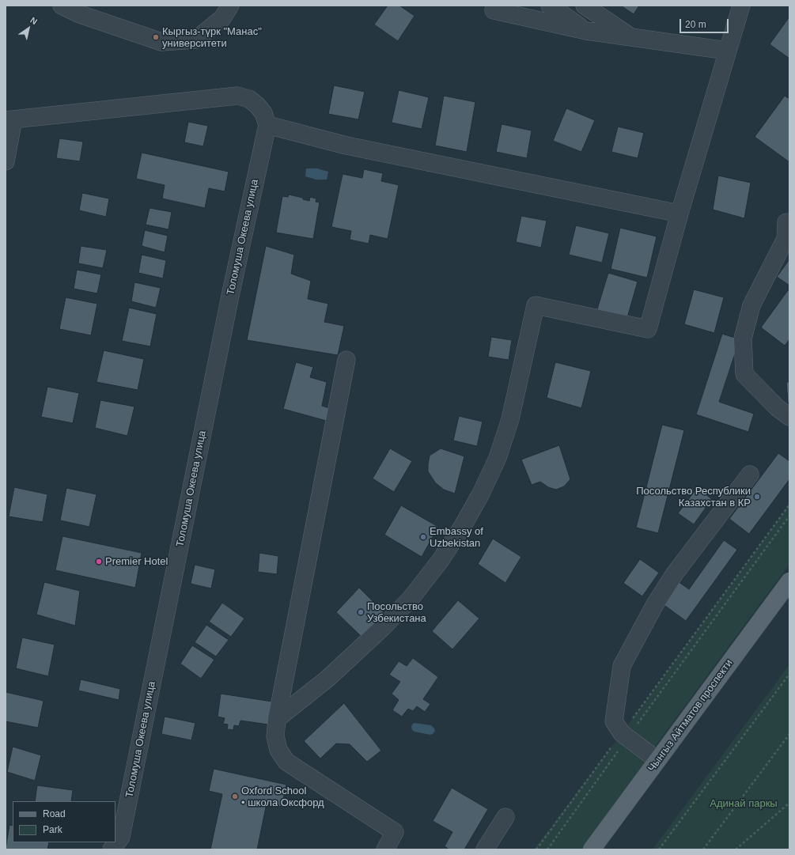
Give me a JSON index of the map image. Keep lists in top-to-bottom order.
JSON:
{
  "streets": {
    "main road": ["Чынгыз Айтматов проспекти"],
    "street": ["Толомуша Океева улица"]
  },
  "parks": ["Адинай паркы"],
  "places": [
    "Кыргыз-түрк \"Манас\" университети",
    "Посольство Республики Казахстан в КР",
    "Embassy of Uzbekistan",
    "Premier Hotel",
    "Посольство Узбекистана",
    "Oxford School • школа Оксфорд"
  ],
  "legend": ["Road", "Park"],
  "scale_bar": "20 m",
  "north": "top right"
}
